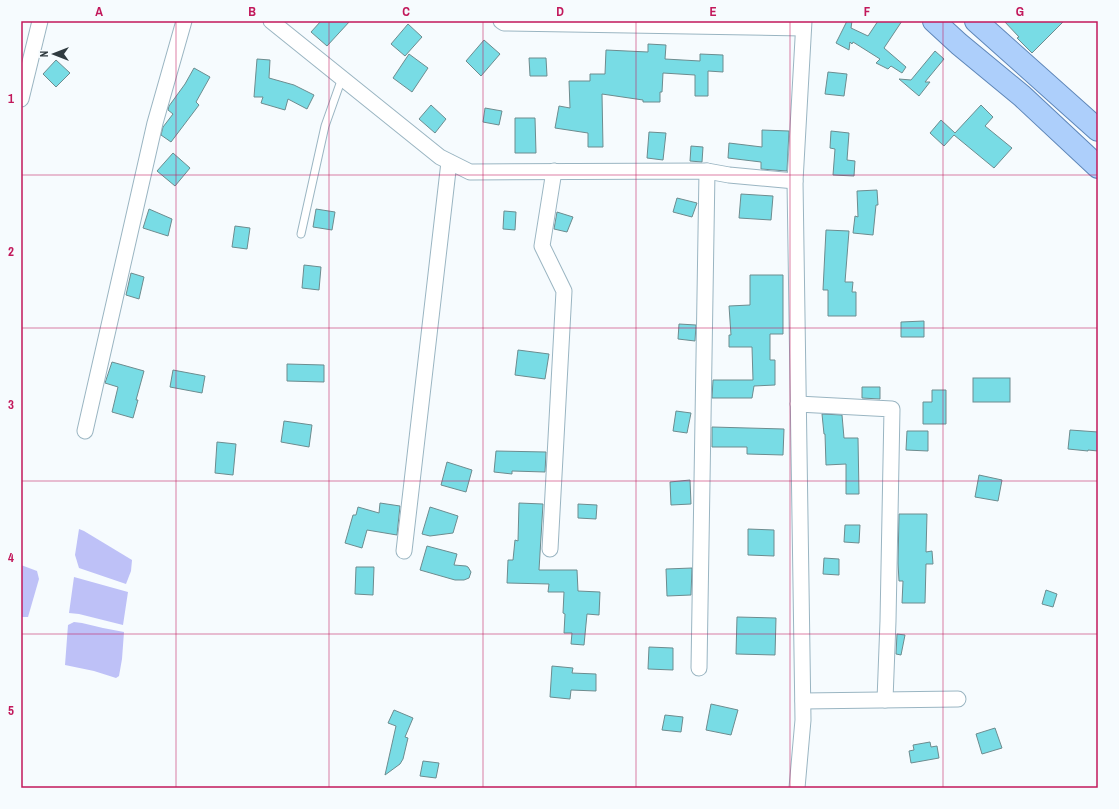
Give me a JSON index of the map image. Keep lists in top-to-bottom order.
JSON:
{
  "north": "left",
  "grid": {
    "columns": [
      "A",
      "B",
      "C",
      "D",
      "E",
      "F",
      "G"
    ],
    "rows": [
      "1",
      "2",
      "3",
      "4",
      "5"
    ]
  }
}
